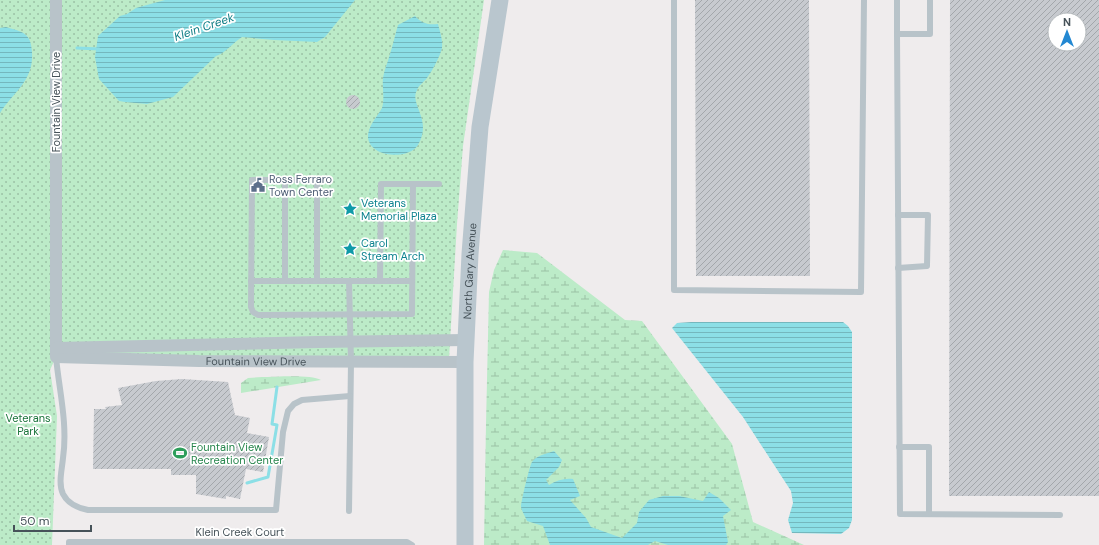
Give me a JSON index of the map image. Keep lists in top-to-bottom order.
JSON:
{
  "streets": {
    "street": ["Fountain View Drive", "North Gary Avenue"],
    "lane": ["Klein Creek Court"]
  },
  "crossings": [
    ["Fountain View Drive", "North Gary Avenue"]
  ],
  "water": ["Klein Creek"],
  "parks": ["Veterans Park"],
  "places": {
    "public building": ["Ross Ferraro Town Center"],
    "place": ["Veterans Memorial Plaza", "Carol Stream Arch"],
    "sports": ["Fountain View Recreation Center"]
  },
  "scale_bar": "50 m",
  "north": "top"
}
